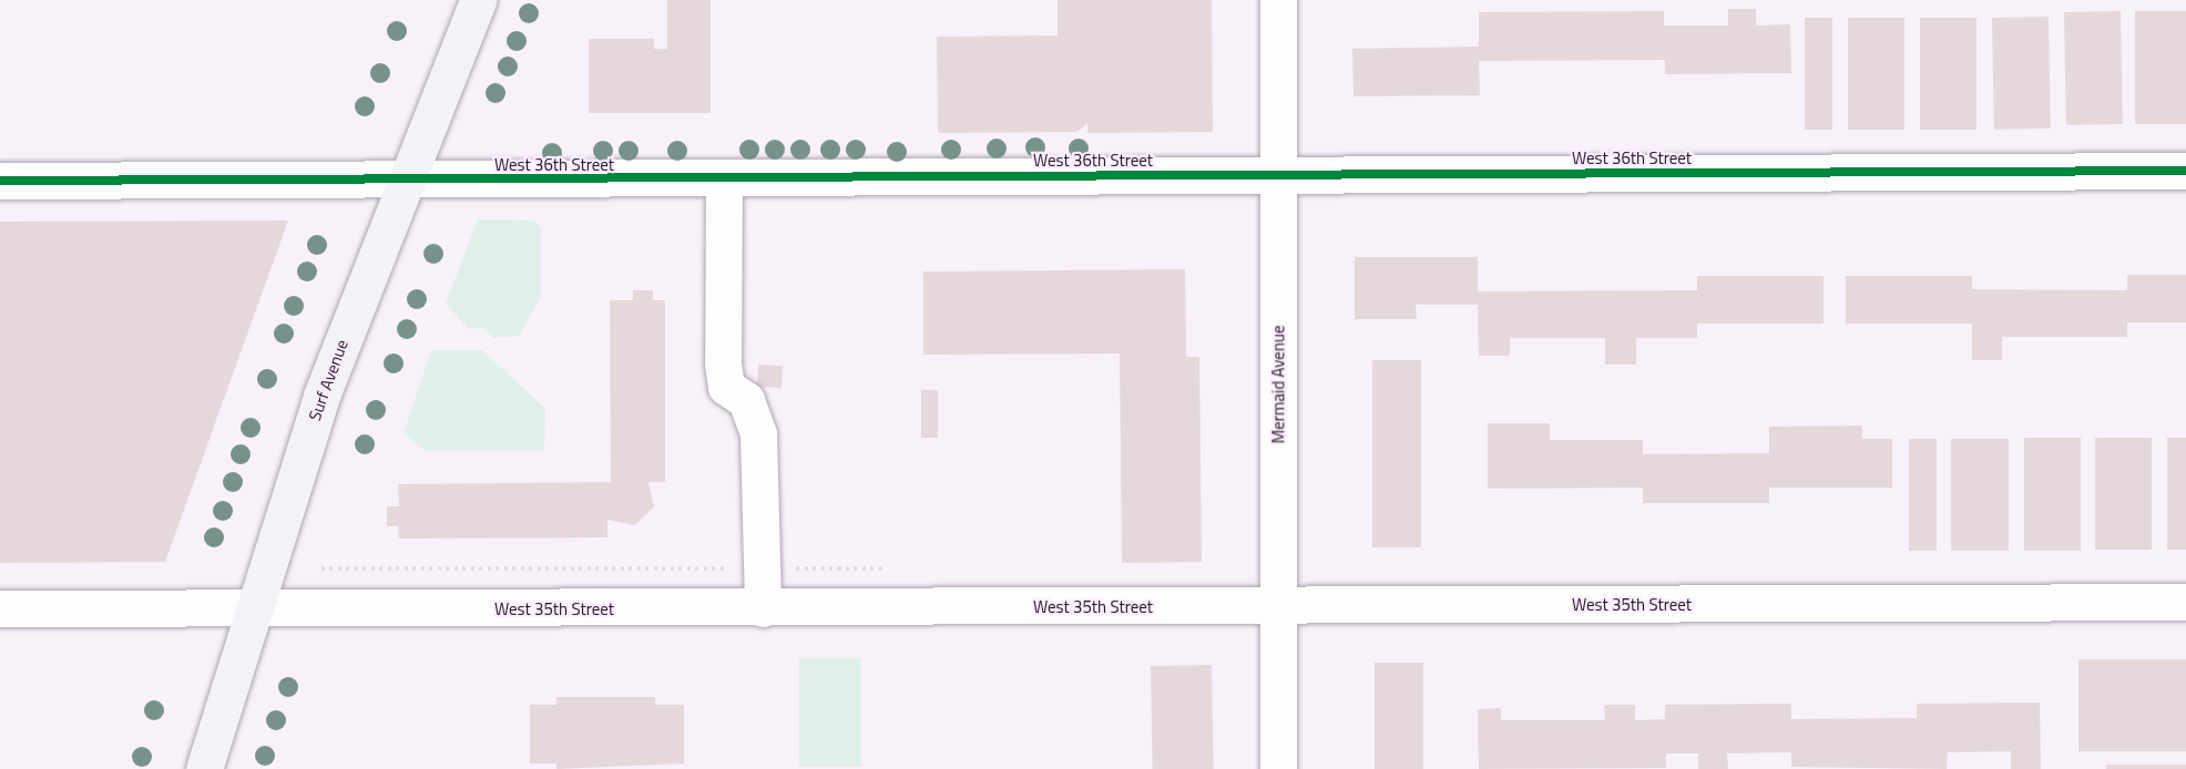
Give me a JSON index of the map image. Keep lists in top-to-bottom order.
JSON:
{
  "streets": {
    "main road": ["Surf Avenue"],
    "street": ["West 36th Street", "Mermaid Avenue", "West 35th Street"]
  },
  "crossings": [
    ["West 36th Street", "Surf Avenue"],
    ["West 36th Street", "Mermaid Avenue"],
    ["Surf Avenue", "West 35th Street"],
    ["Mermaid Avenue", "West 35th Street"]
  ]
}
